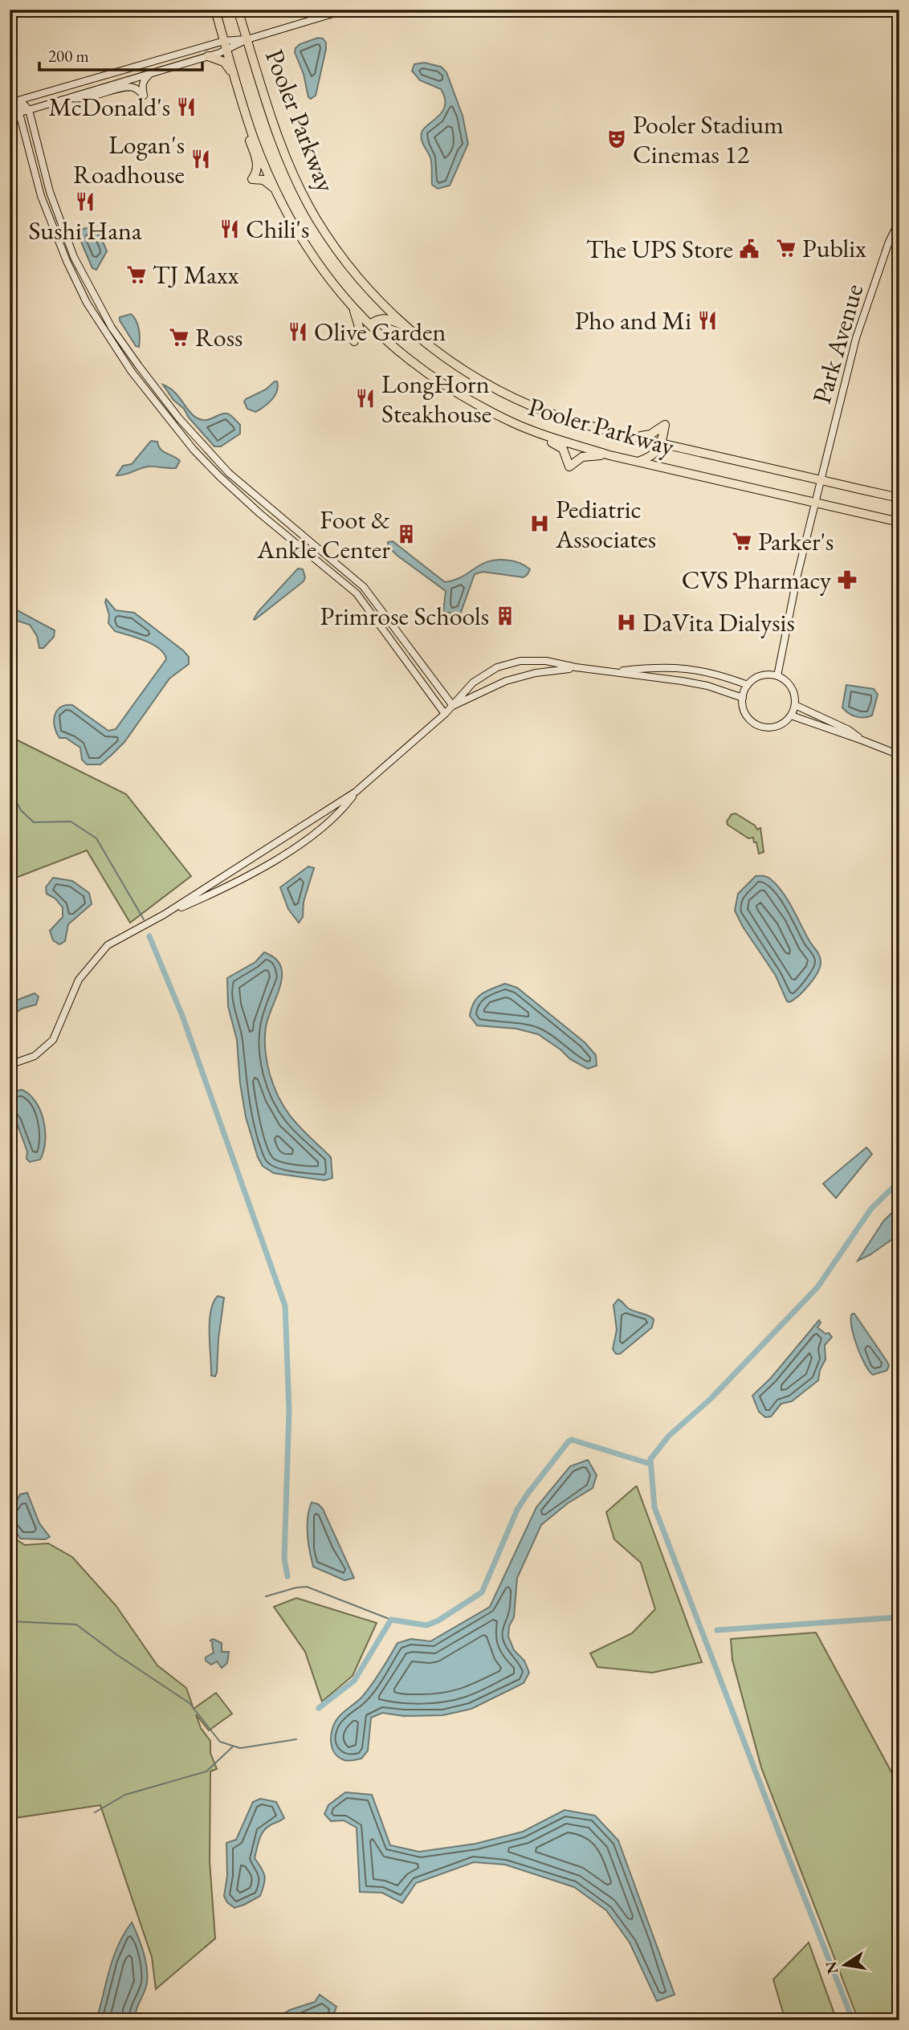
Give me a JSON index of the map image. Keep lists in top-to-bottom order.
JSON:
{
  "streets": {
    "main road": ["Pooler Parkway"],
    "street": ["Park Avenue"]
  },
  "crossings": [
    ["Pooler Parkway", "Park Avenue"]
  ],
  "places": {
    "restaurant": [
      "McDonald's",
      "Logan's Roadhouse",
      "Sushi Hana",
      "Chili's",
      "Pho and Mi",
      "Olive Garden",
      "LongHorn Steakhouse"
    ],
    "theatre": ["Pooler Stadium Cinemas 12"],
    "supermarket": [
      "Publix",
      "TJ Maxx",
      "Ross",
      "Parker's"
    ],
    "public building": ["The UPS Store"],
    "hospital": ["Pediatric Associates", "DaVita Dialysis"],
    "building": ["Foot & Ankle Center", "Primrose Schools"],
    "pharmacy": ["CVS Pharmacy"]
  },
  "scale_bar": "200 m",
  "north": "left"
}
